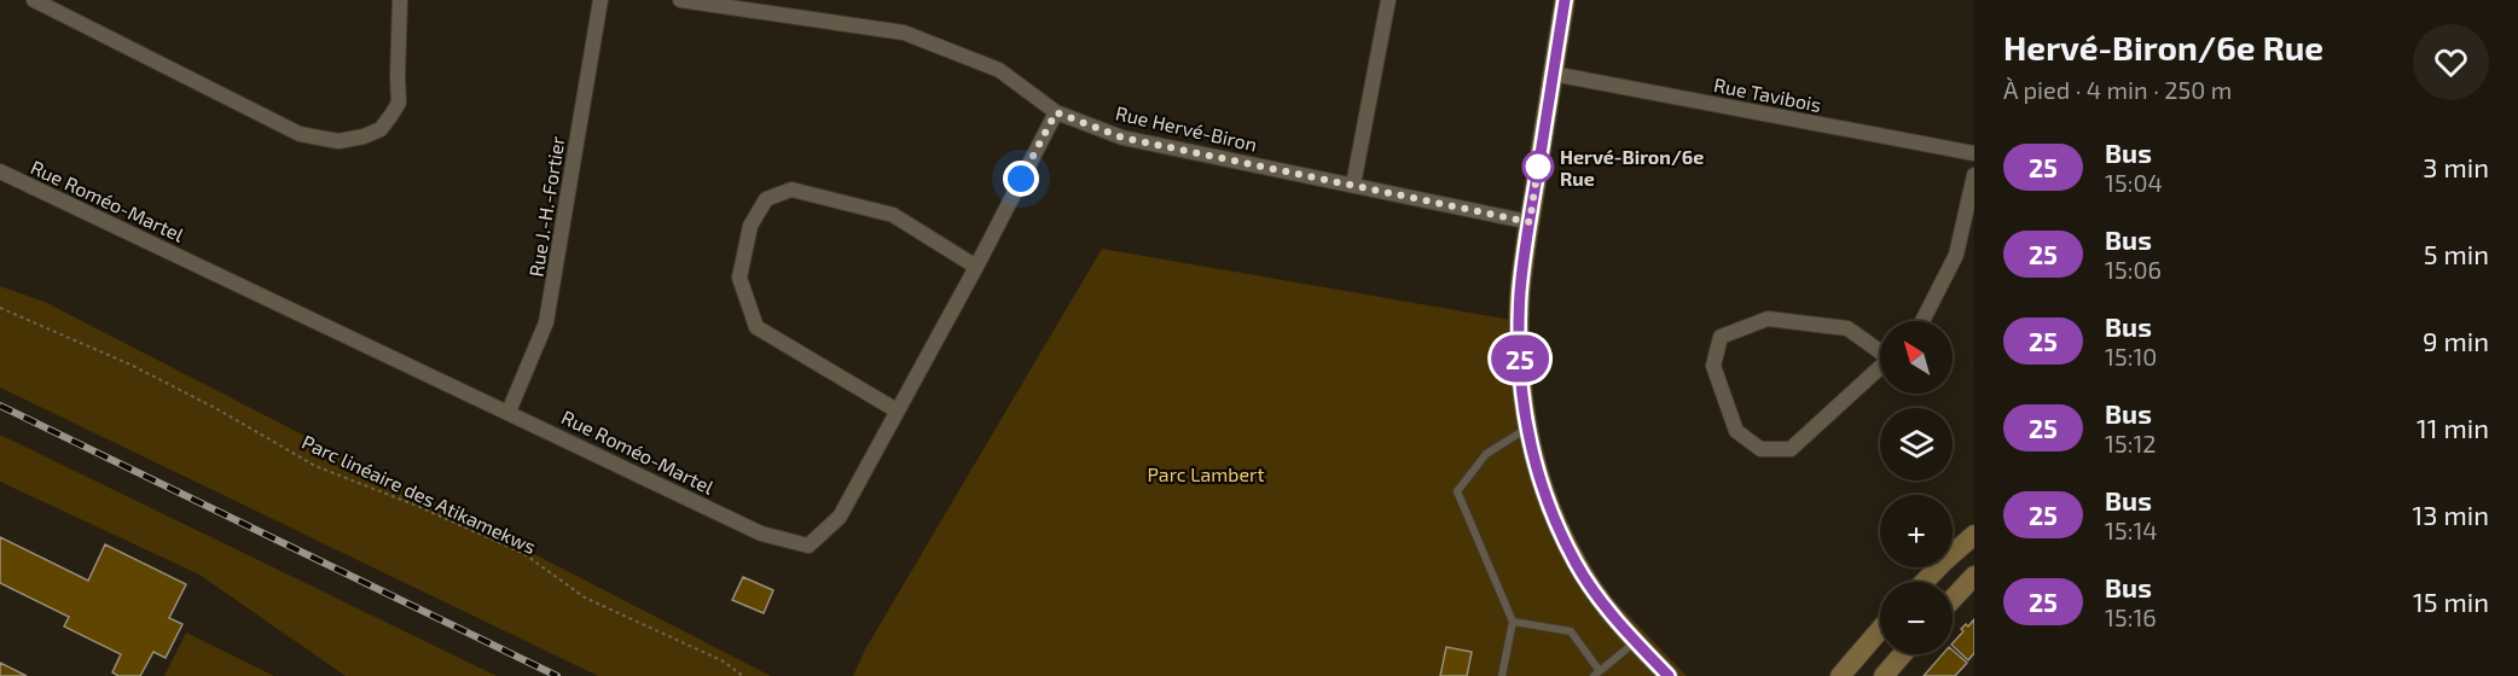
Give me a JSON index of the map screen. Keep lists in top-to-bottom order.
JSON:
{
  "streets": {
    "street": [
      "Rue Tavibois",
      "Rue Hervé-Biron",
      "Rue Roméo-Martel",
      "Rue J.-H.-Fortier"
    ],
    "path": ["Parc linéaire des Atikamekws"]
  },
  "crossings": [
    ["Rue Hervé-Biron", "Rue Roméo-Martel"],
    ["Rue Roméo-Martel", "Rue J.-H.-Fortier"]
  ],
  "parks": ["Parc Lambert"],
  "places": ["Hervé-Biron/6e Rue"],
  "lines": ["bus line 25"],
  "north": "top left",
  "page": {
    "on_map": "25",
    "heading": ["Hervé-Biron/6e Rue", "À pied · 4 min · 250 m"],
    "list": [
      {
        "mark": "25",
        "name": "Bus",
        "note": "15:04",
        "value": "3 min"
      },
      {
        "mark": "25",
        "name": "Bus",
        "note": "15:06",
        "value": "5 min"
      },
      {
        "mark": "25",
        "name": "Bus",
        "note": "15:10",
        "value": "9 min"
      },
      {
        "mark": "25",
        "name": "Bus",
        "note": "15:12",
        "value": "11 min"
      },
      {
        "mark": "25",
        "name": "Bus",
        "note": "15:14",
        "value": "13 min"
      },
      {
        "mark": "25",
        "name": "Bus",
        "note": "15:16",
        "value": "15 min"
      }
    ],
    "map_buttons": ["+", "−"]
  }
}
